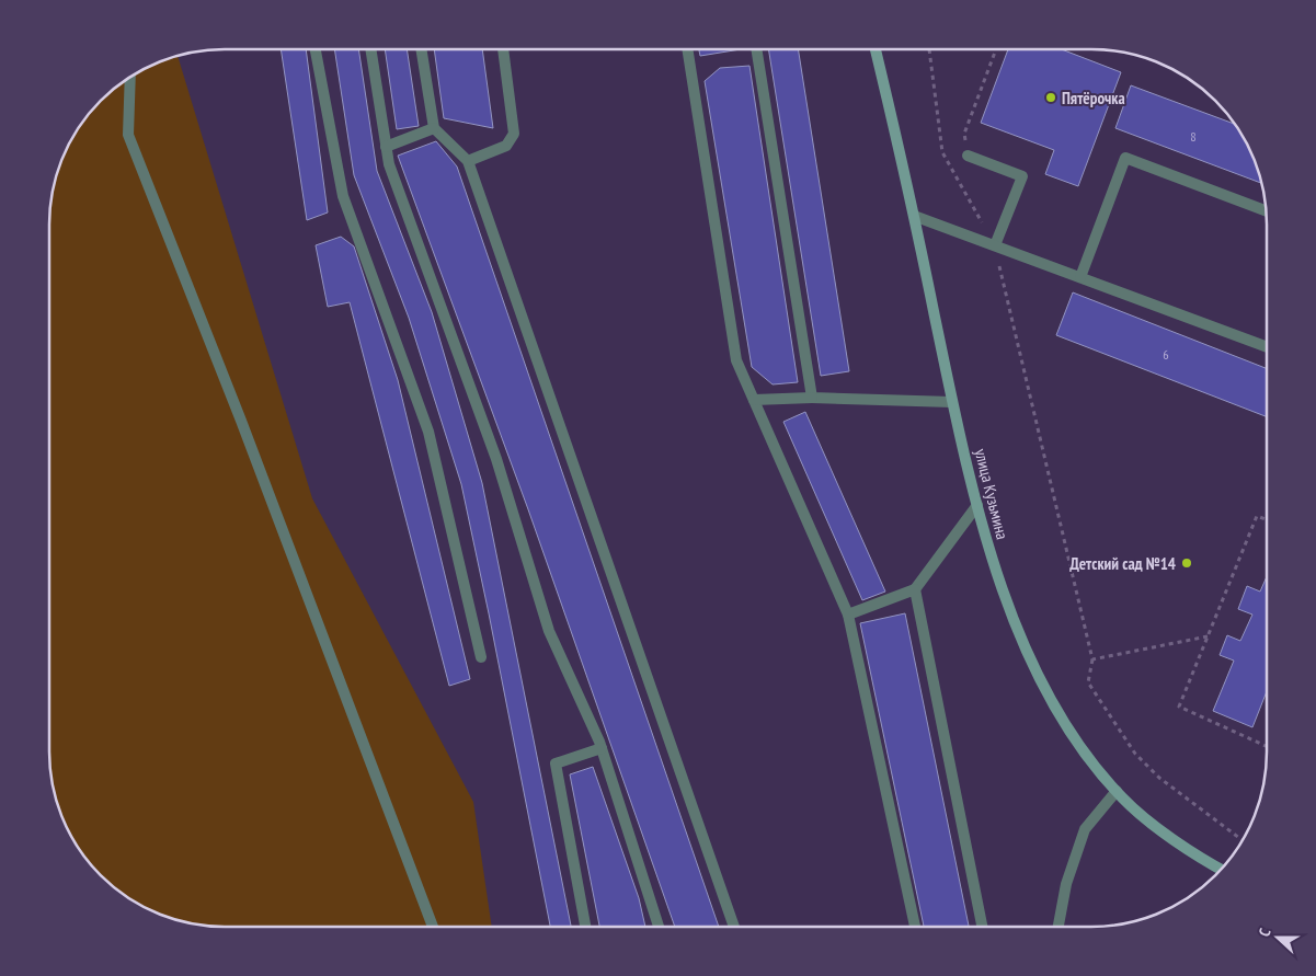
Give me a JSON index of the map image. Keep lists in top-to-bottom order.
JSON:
{
  "streets": {
    "main road": ["улица Кузьмина"]
  },
  "places": ["Пятёрочка", "Детский сад №14"],
  "house_numbers": ["8", "6"],
  "north": "left"
}
